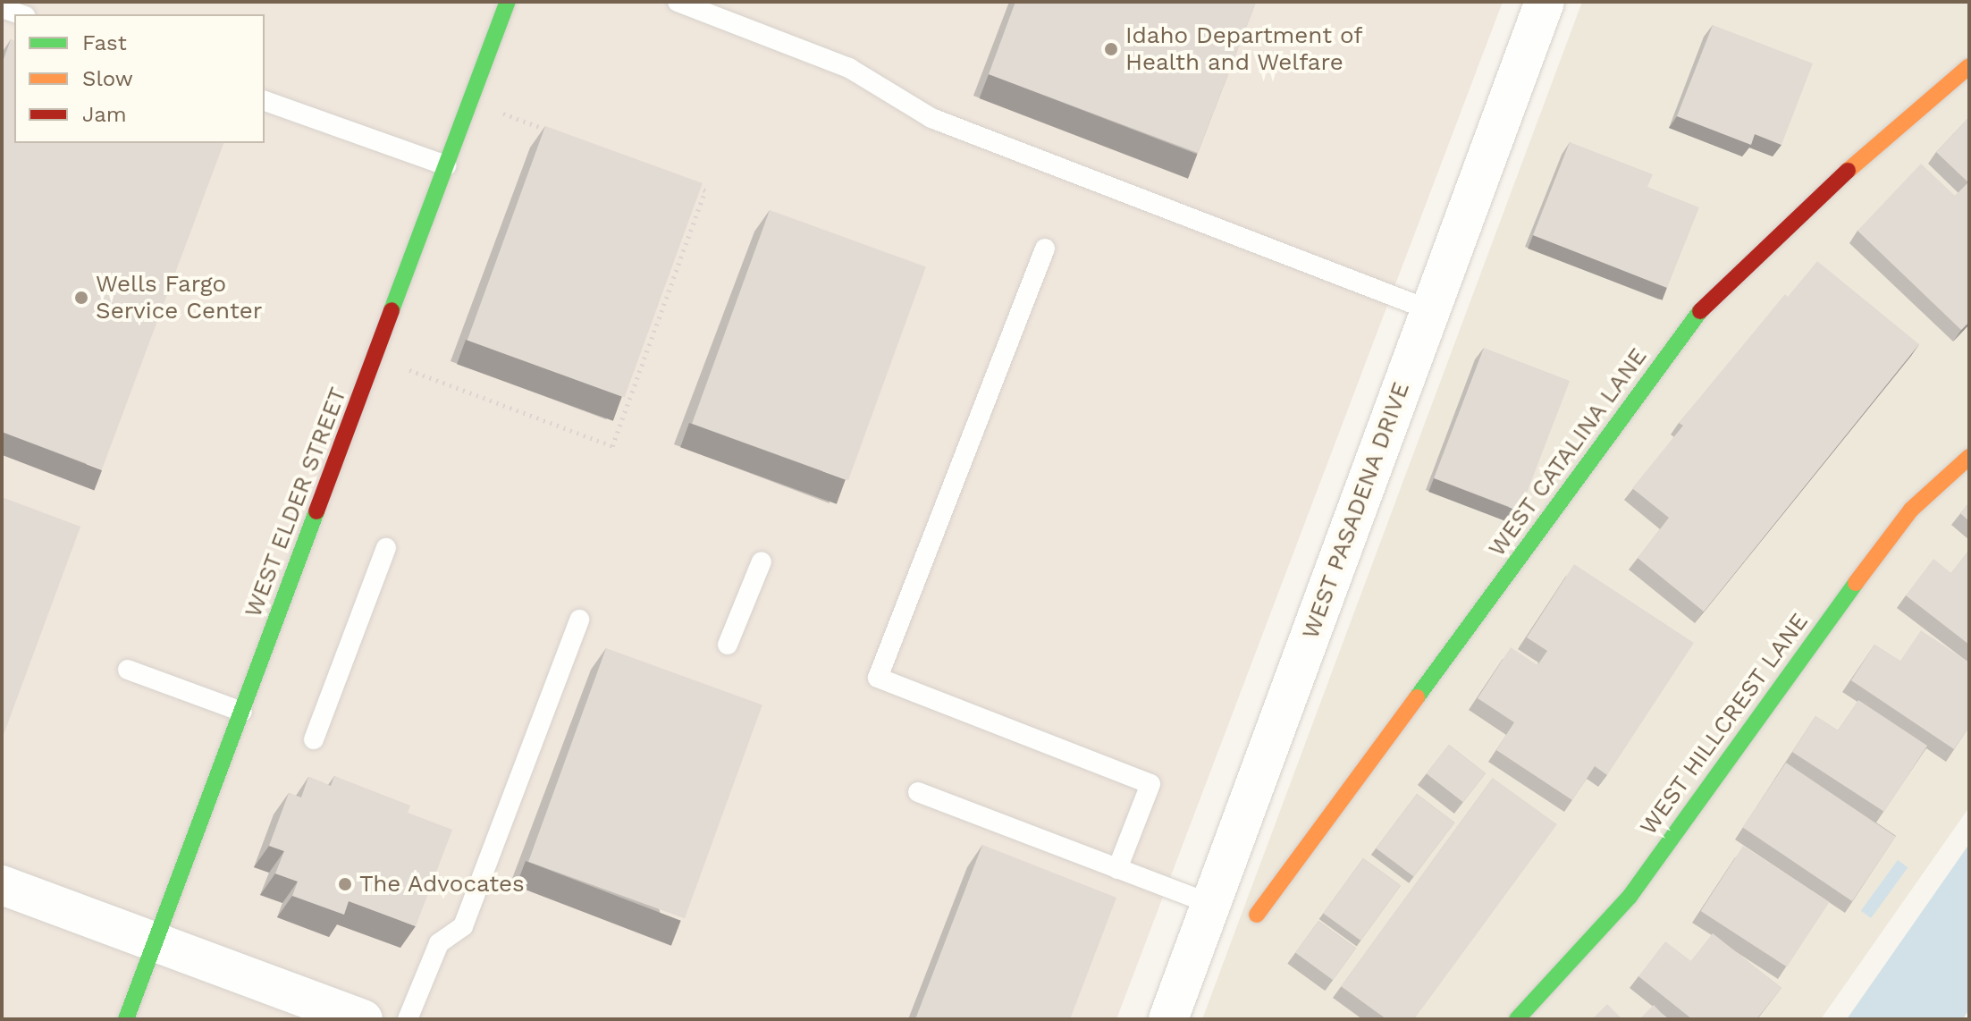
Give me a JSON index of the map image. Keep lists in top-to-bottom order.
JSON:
{
  "streets": {
    "street": [
      "WEST CATALINA LANE",
      "WEST ELDER STREET",
      "WEST PASADENA DRIVE",
      "WEST HILLCREST LANE"
    ]
  },
  "places": ["Idaho Department of Health and Welfare", "Wells Fargo Service Center", "The Advocates"],
  "legend": ["Fast", "Slow", "Jam"]
}
